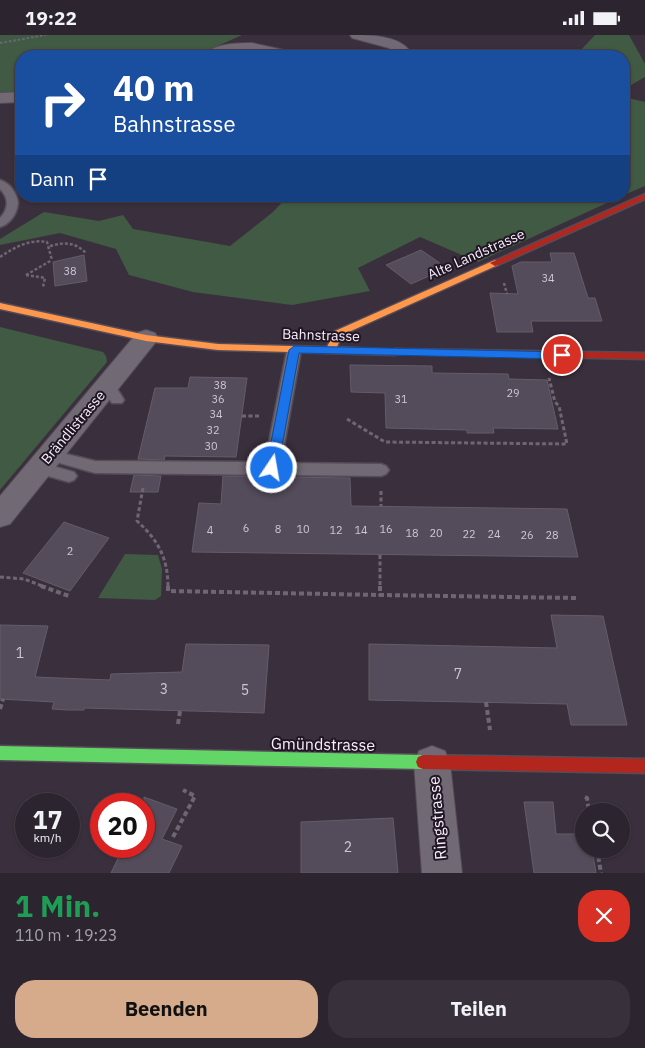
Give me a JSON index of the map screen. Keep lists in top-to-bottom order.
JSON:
{
  "streets": {
    "street": [
      "Alte Landstrasse",
      "Bahnstrasse",
      "Brändlistrasse",
      "Gmündstrasse",
      "Ringstrasse"
    ]
  },
  "crossings": [
    ["Alte Landstrasse", "Bahnstrasse"],
    ["Bahnstrasse", "Brändlistrasse"],
    ["Gmündstrasse", "Ringstrasse"]
  ],
  "house_numbers": [
    "38",
    "34",
    "38",
    "29",
    "36",
    "31",
    "34",
    "32",
    "30",
    "6",
    "8",
    "10",
    "16",
    "4",
    "12",
    "14",
    "18",
    "20",
    "22",
    "24",
    "26",
    "28",
    "2",
    "1",
    "7",
    "3",
    "5",
    "2"
  ],
  "page": {
    "status": "19:22",
    "turn": ["40 m", "Bahnstrasse"],
    "then": "Dann",
    "speed": "17 km/h",
    "limit": "20",
    "heading": ["1 Min.", "110 m · 19:23"],
    "buttons": ["Beenden", "Teilen"]
  }
}
